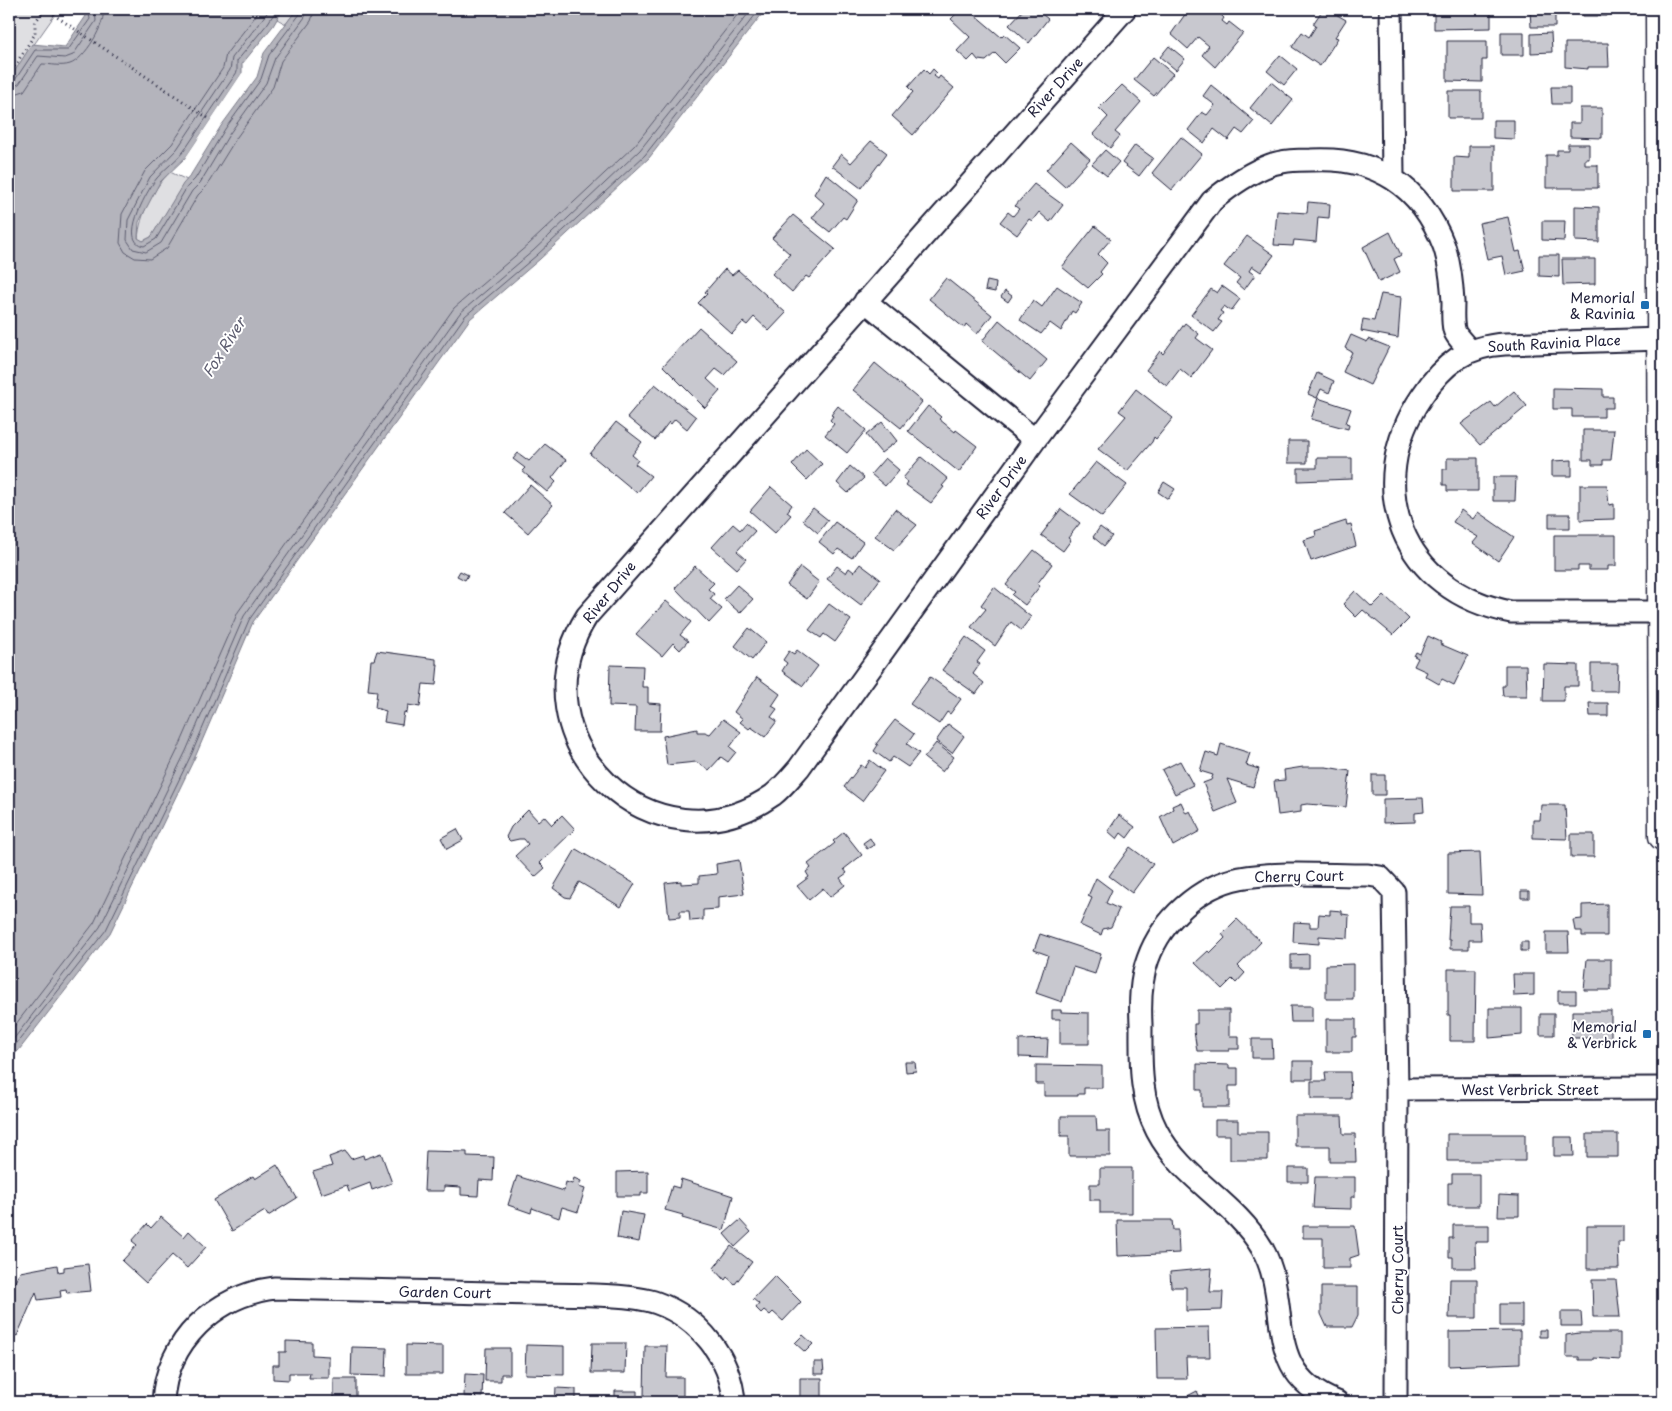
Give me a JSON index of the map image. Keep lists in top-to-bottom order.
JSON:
{
  "streets": {
    "street": [
      "River Drive",
      "South Ravinia Place",
      "Cherry Court",
      "West Verbrick Street",
      "Garden Court"
    ]
  },
  "crossings": [
    ["River Drive", "South Ravinia Place"],
    ["Cherry Court", "West Verbrick Street"]
  ],
  "water": ["Fox River"],
  "places": {
    "transit": ["Memorial & Ravinia", "Memorial & Verbrick"]
  }
}
